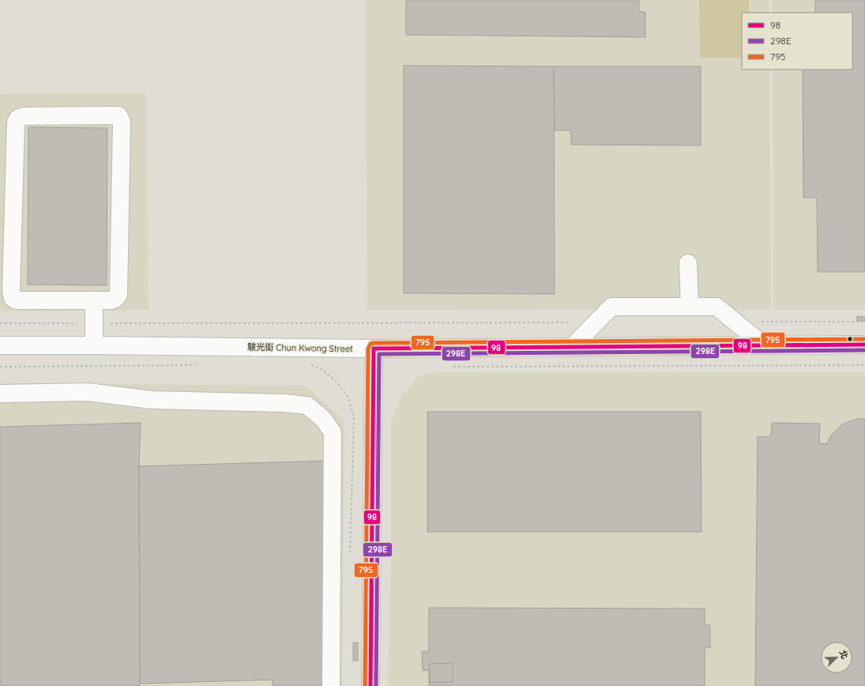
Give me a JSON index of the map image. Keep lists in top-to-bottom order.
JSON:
{
  "streets": {
    "street": ["駿光街 Chun Kwong Street"]
  },
  "lines": ["transit line 795", "transit line 98", "transit line 298E"],
  "legend": ["98", "298E", "795"],
  "north": "top right"
}
